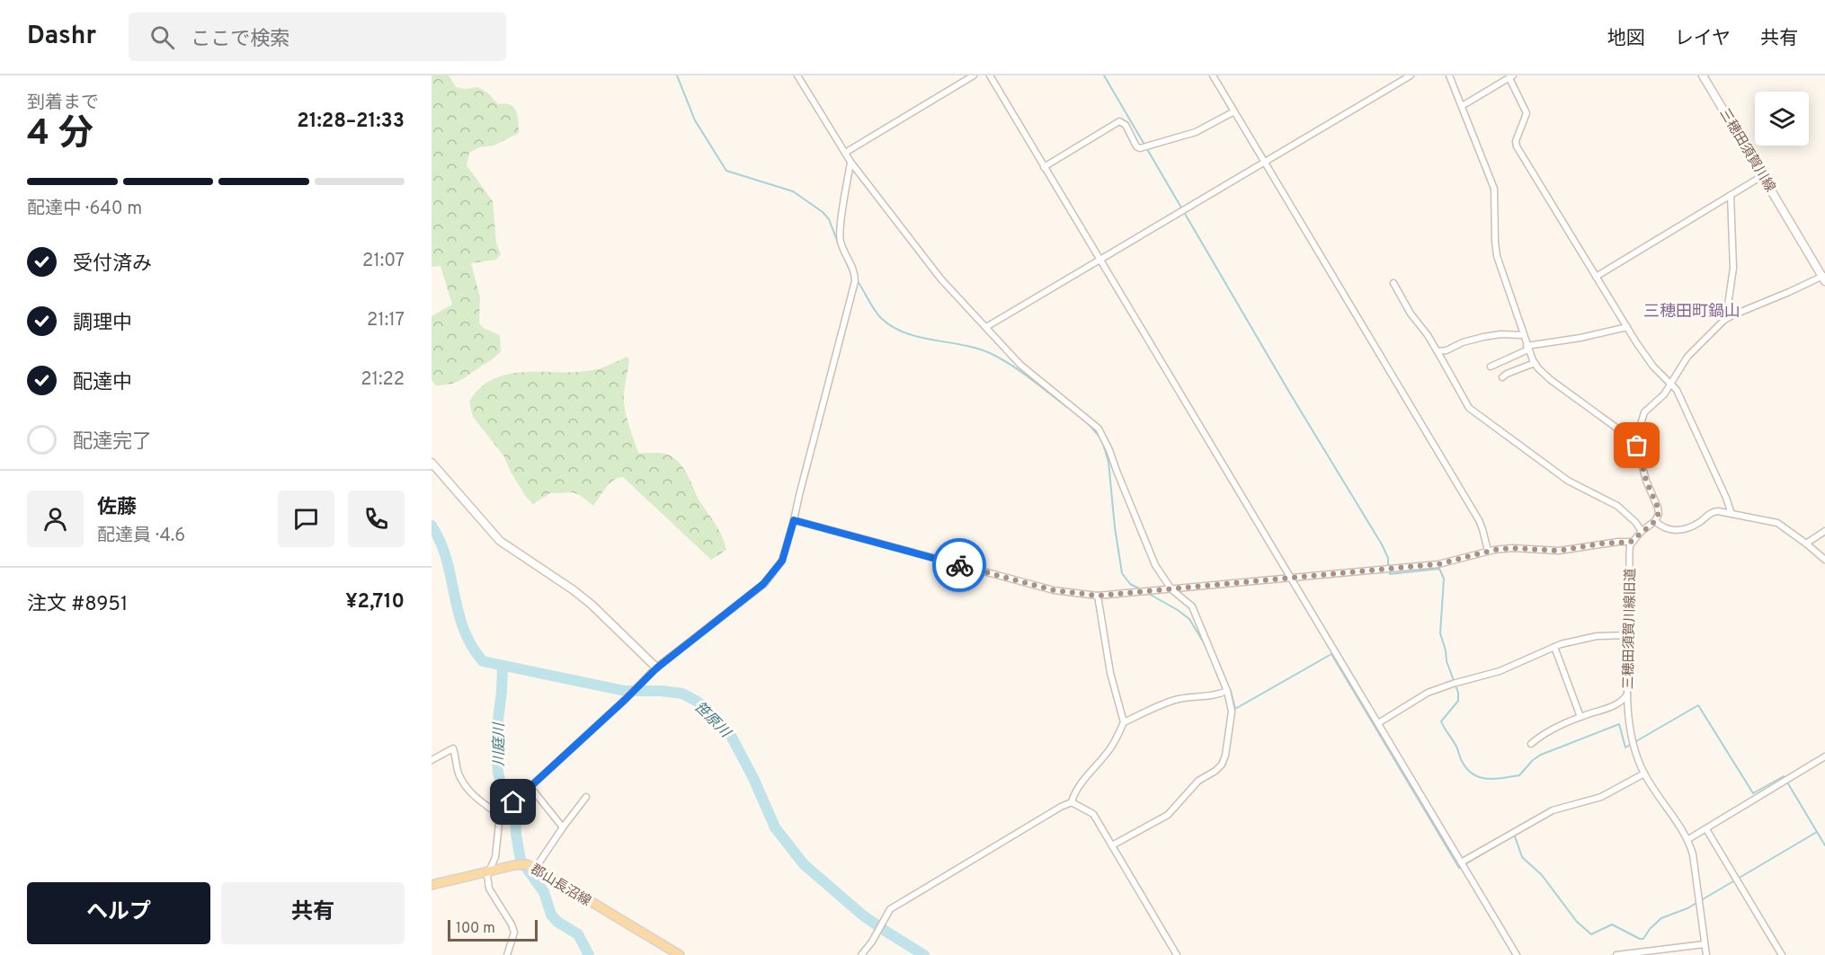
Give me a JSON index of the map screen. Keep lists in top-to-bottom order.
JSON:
{
  "streets": {
    "main road": ["郡山長沼線"],
    "street": ["三穂田須賀川線", "三穂田須賀川線旧道"]
  },
  "districts": ["三穂田町鍋山"],
  "water": ["笹原川", "川庭川"],
  "scale_bar": "100 m",
  "page": {
    "header": "Dashr",
    "search": "ここで検索",
    "nav": ["地図", "レイヤ", "共有"],
    "heading": ["4 分", "到着まで", "21:28–21:33"],
    "panel": [
      "佐藤",
      "配達員 · 4.6",
      "注文 #8951",
      "¥2,710"
    ],
    "bar": "配達中 · 640 m",
    "list": [
      ["受付済み", "21:07"],
      ["調理中", "21:17"],
      ["配達中", "21:22"],
      "配達完了"
    ],
    "buttons": ["ヘルプ", "共有"],
    "scale": "100 m"
  }
}
